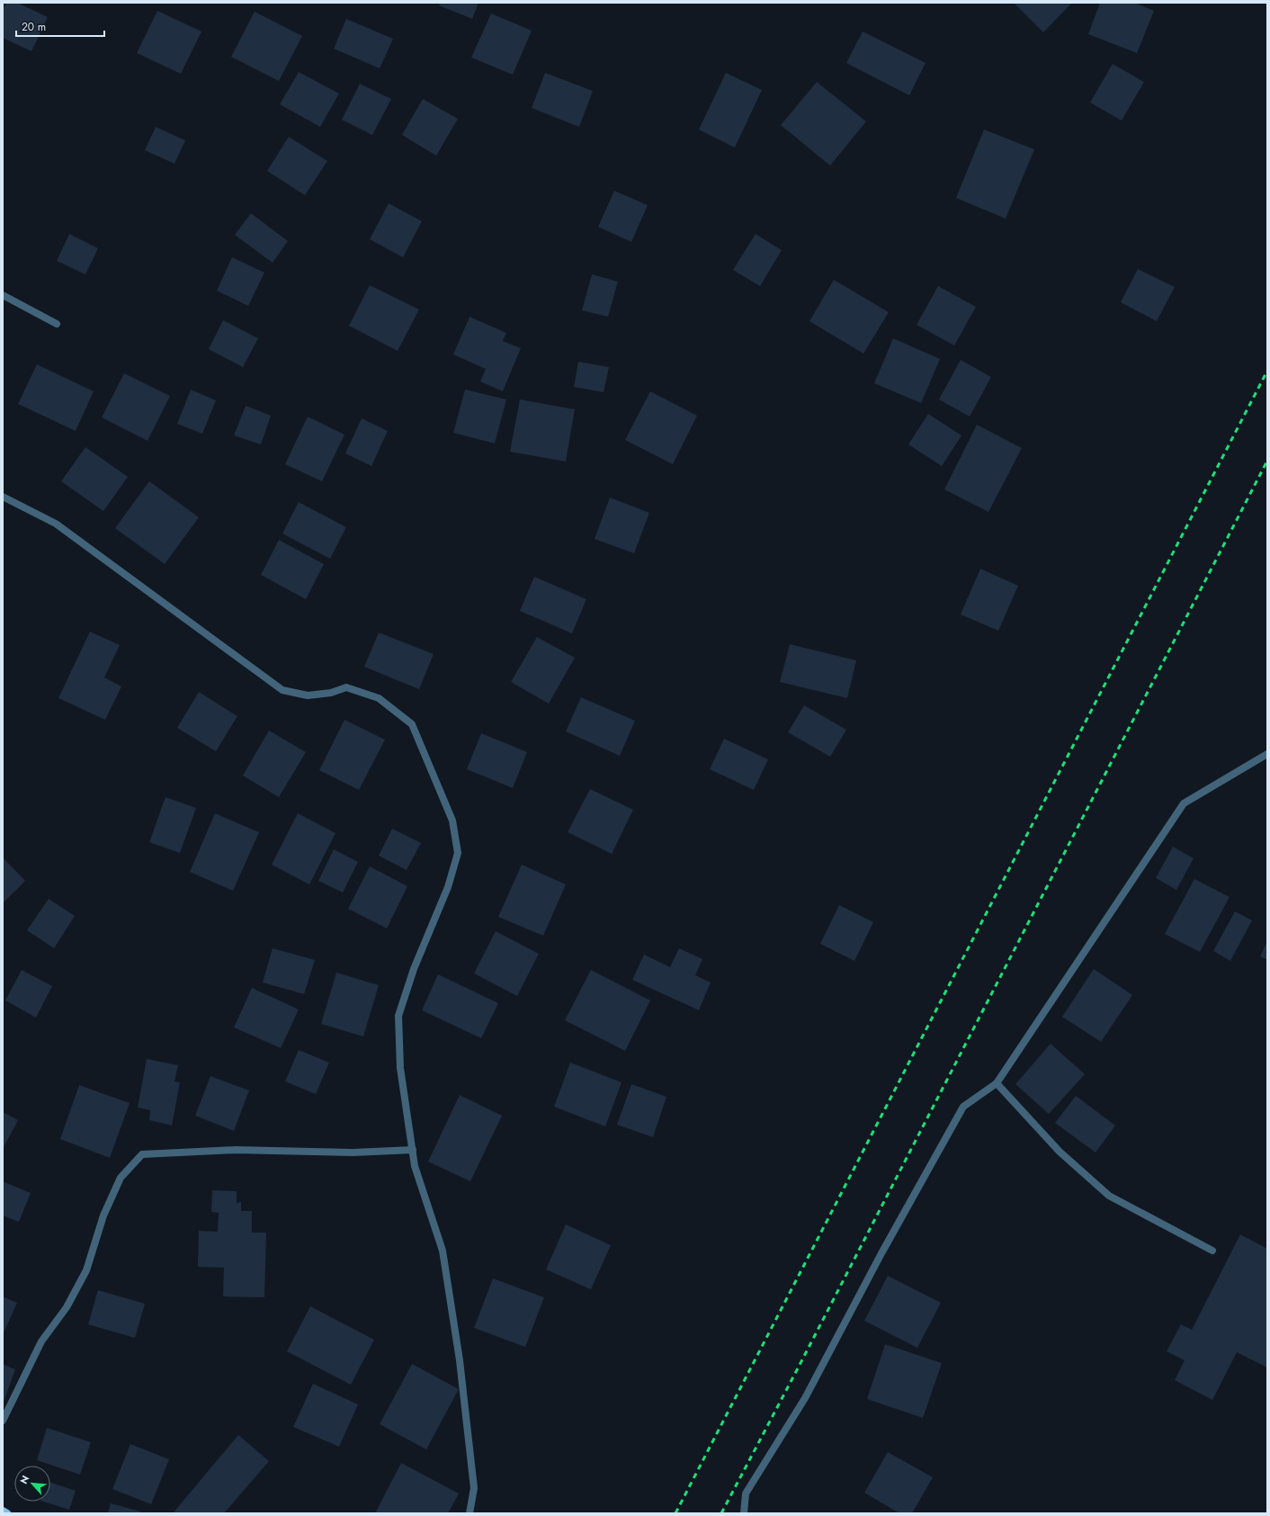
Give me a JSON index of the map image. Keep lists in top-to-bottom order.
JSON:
{
  "scale_bar": "20 m",
  "north": "top left"
}
